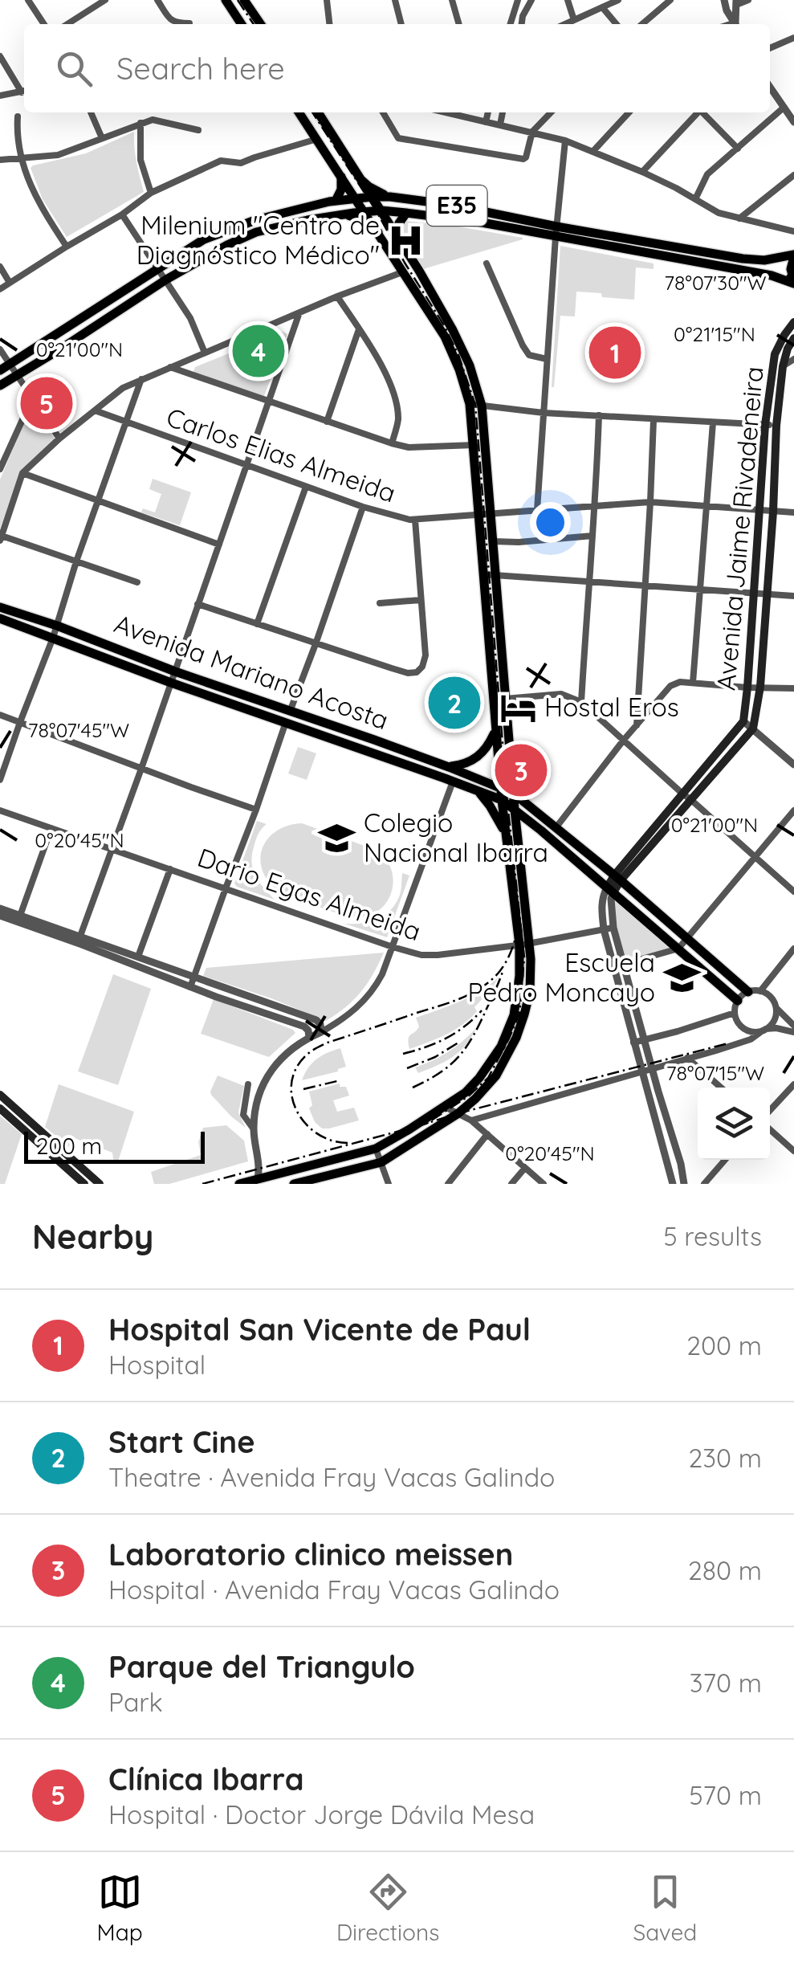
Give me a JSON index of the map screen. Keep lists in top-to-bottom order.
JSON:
{
  "streets": {
    "main road": ["E35", "Avenida Jaime Rivadeneira", "Avenida Mariano Acosta"],
    "street": ["Carlos Elias Almeida", "Dario Egas Almeida"]
  },
  "crossings": [
    ["Carlos Elias Almeida", "Avenida Jaime Rivadeneira"],
    ["Avenida Jaime Rivadeneira", "Avenida Mariano Acosta"]
  ],
  "places": {
    "hospital": ["Milenium \"Centro de Diagnóstico Médico\""],
    "hotel": ["Hostal Eros"],
    "school or university": ["Colegio Nacional Ibarra", "Escuela Pedro Moncayo"]
  },
  "scale_bar": "200 m",
  "page": {
    "search": "Search here",
    "pins": [
      "4",
      "1",
      "5",
      "2",
      "3"
    ],
    "scale": "200 m",
    "heading": ["Nearby", "5 results"],
    "list": [
      {
        "mark": "1",
        "name": "Hospital San Vicente de Paul",
        "note": "Hospital",
        "value": "200 m"
      },
      {
        "mark": "2",
        "name": "Start Cine",
        "note": "Theatre · Avenida Fray Vacas Galindo",
        "value": "230 m"
      },
      {
        "mark": "3",
        "name": "Laboratorio clinico meissen",
        "note": "Hospital · Avenida Fray Vacas Galindo",
        "value": "280 m"
      },
      {
        "mark": "4",
        "name": "Parque del Triangulo",
        "note": "Park",
        "value": "370 m"
      },
      {
        "mark": "5",
        "name": "Clínica Ibarra",
        "note": "Hospital · Doctor Jorge Dávila Mesa",
        "value": "570 m"
      }
    ],
    "nav": ["Map", "Directions", "Saved"]
  },
  "coordinates": [
    "78°07'30\"W",
    "0°21'15\"N",
    "0°21'00\"N",
    "78°07'45\"W",
    "0°20'45\"N",
    "78°07'15\"W"
  ]
}
